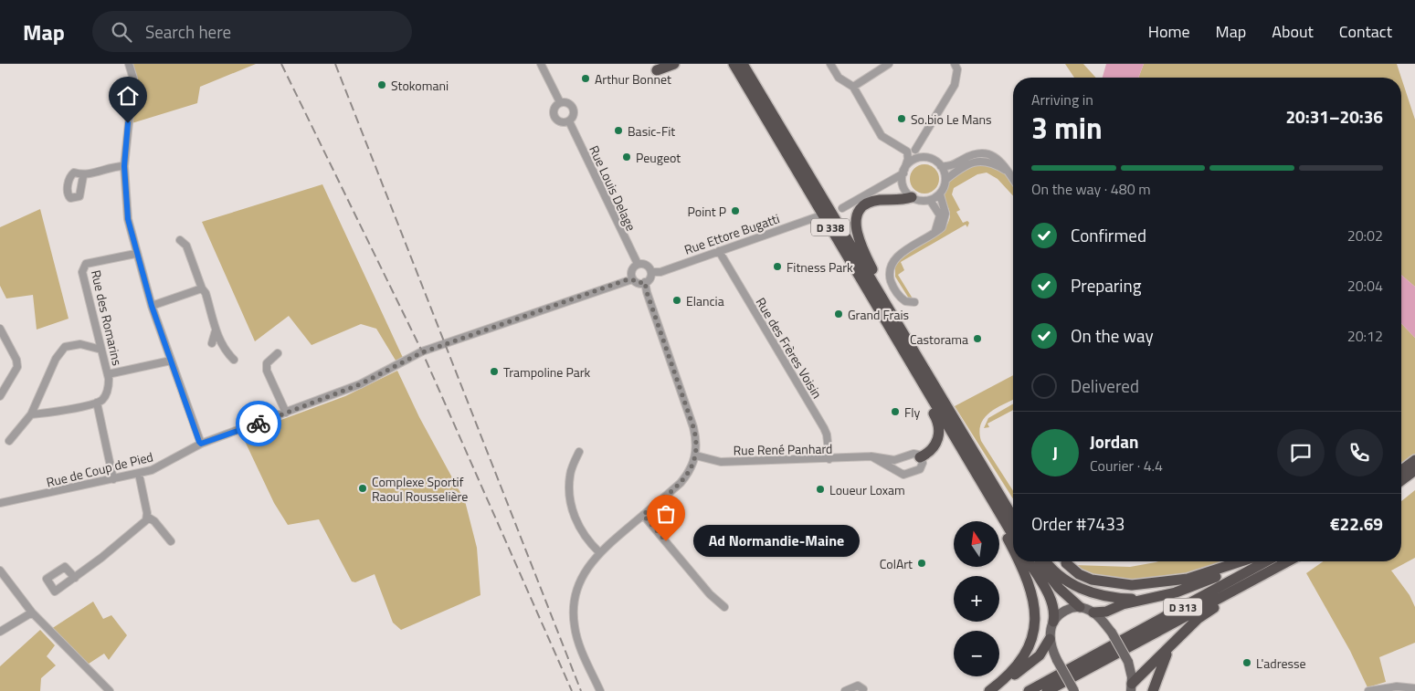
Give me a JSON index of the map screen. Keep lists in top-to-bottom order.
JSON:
{
  "streets": {
    "highway": ["D 338", "D 313"],
    "street": [
      "Rue Louis Delage",
      "Rue Ettore Bugatti",
      "Rue des Romarins",
      "Rue des Frères Voisin",
      "Rue René Panhard",
      "Rue de Coup de Pied"
    ]
  },
  "crossings": [
    ["Rue Louis Delage", "Rue Ettore Bugatti"],
    ["Rue Louis Delage", "Rue de Coup de Pied"],
    ["Rue Ettore Bugatti", "Rue des Frères Voisin"],
    ["Rue Ettore Bugatti", "Rue de Coup de Pied"],
    ["Rue des Frères Voisin", "Rue René Panhard"]
  ],
  "places": [
    "Arthur Bonnet",
    "Stokomani",
    "So.bio Le Mans",
    "Basic-Fit",
    "Peugeot",
    "Point P",
    "Fitness Park",
    "Elancia",
    "Grand Frais",
    "Castorama",
    "Trampoline Park",
    "Fly",
    "Complexe Sportif Raoul Rousselière",
    "Loueur Loxam",
    "Ad Normandie-Maine",
    "ColArt",
    "L'adresse"
  ],
  "north": "top",
  "page": {
    "header": "Map",
    "search": "Search here",
    "nav": [
      "Home",
      "Map",
      "About",
      "Contact"
    ],
    "heading": ["3 min", "Arriving in", "20:31–20:36"],
    "panel": [
      "Jordan",
      "Courier · 4.4",
      "Order #7433",
      "€22.69"
    ],
    "bar": "On the way · 480 m",
    "list": [
      ["Confirmed", "20:02"],
      ["Preparing", "20:04"],
      ["On the way", "20:12"],
      "Delivered"
    ],
    "round": "J",
    "map_buttons": ["+", "−"],
    "bubble": "Ad Normandie-Maine"
  }
}
